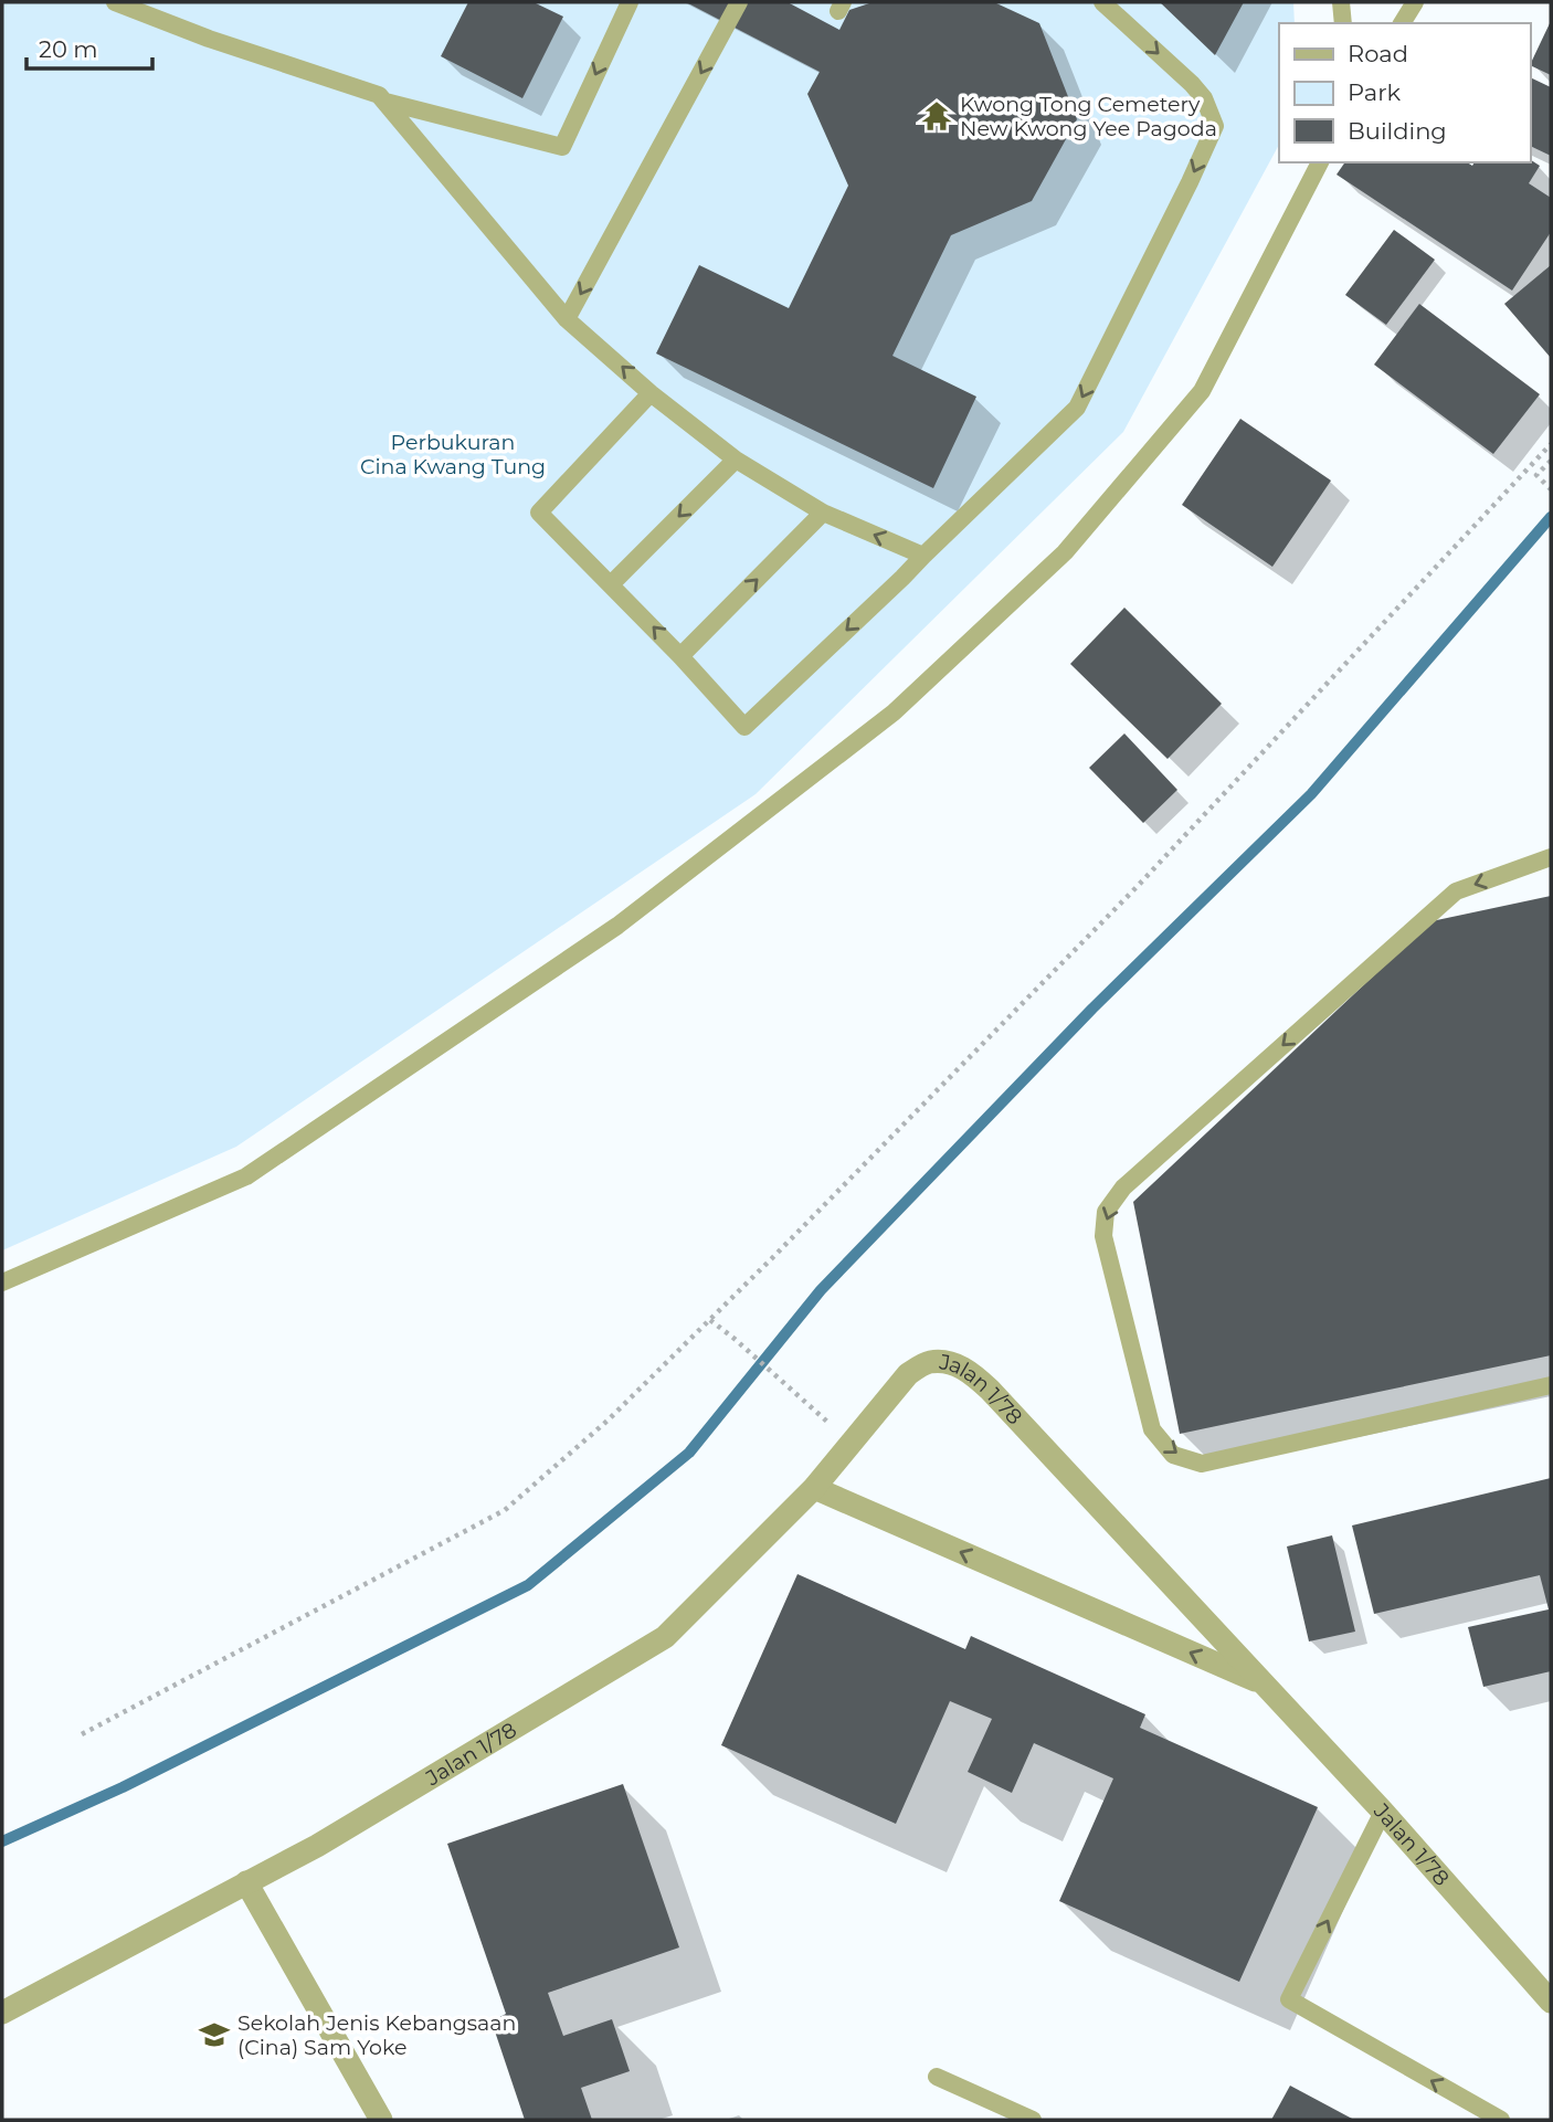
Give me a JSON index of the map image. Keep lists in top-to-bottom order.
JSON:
{
  "streets": {
    "street": ["Jalan 1/78"]
  },
  "parks": ["Perbukuran Cina Kwang Tung"],
  "places": {
    "temple": ["Kwong Tong Cemetery New Kwong Yee Pagoda"],
    "school or university": ["Sekolah Jenis Kebangsaan (Cina) Sam Yoke"]
  },
  "legend": ["Road", "Park", "Building"],
  "scale_bar": "20 m"
}
